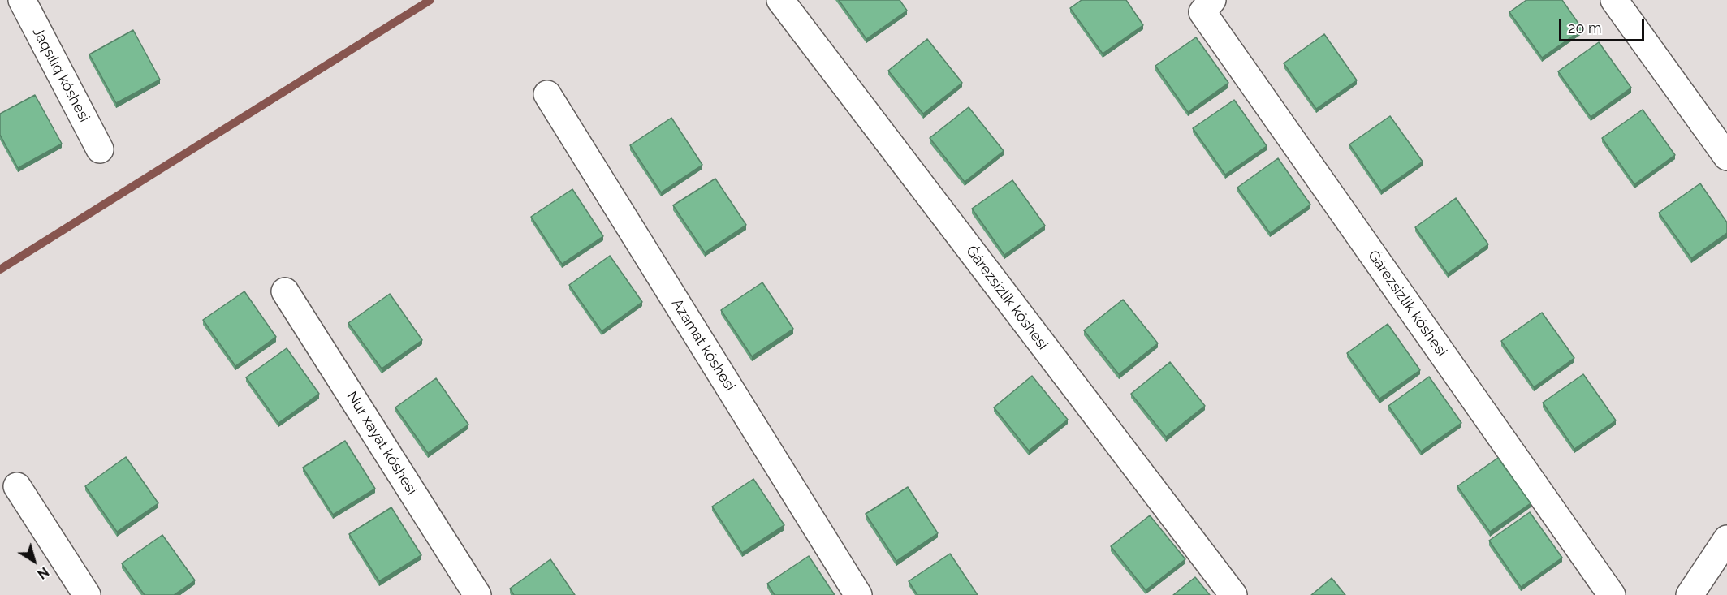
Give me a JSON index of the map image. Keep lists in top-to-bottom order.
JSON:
{
  "streets": {
    "street": [
      "Jaqsılıq kóshesi",
      "Ǵárezsizlik kóshesi",
      "Azamat kóshesi",
      "Nur xayat kóshesi"
    ]
  },
  "scale_bar": "20 m",
  "north": "bottom right"
}
